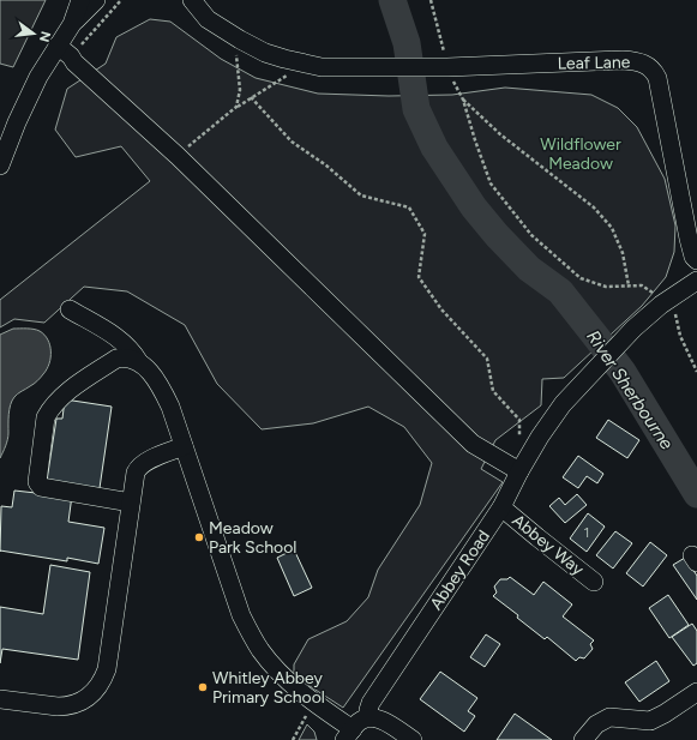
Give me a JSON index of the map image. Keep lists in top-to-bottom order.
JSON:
{
  "streets": {
    "street": ["Leaf Lane", "Abbey Way", "Abbey Road"]
  },
  "crossings": [
    ["Abbey Way", "Abbey Road"]
  ],
  "water": ["River Sherbourne"],
  "parks": ["Wildflower Meadow"],
  "places": ["Meadow Park School", "Whitley Abbey Primary School"],
  "house_numbers": ["1"],
  "north": "right"
}
